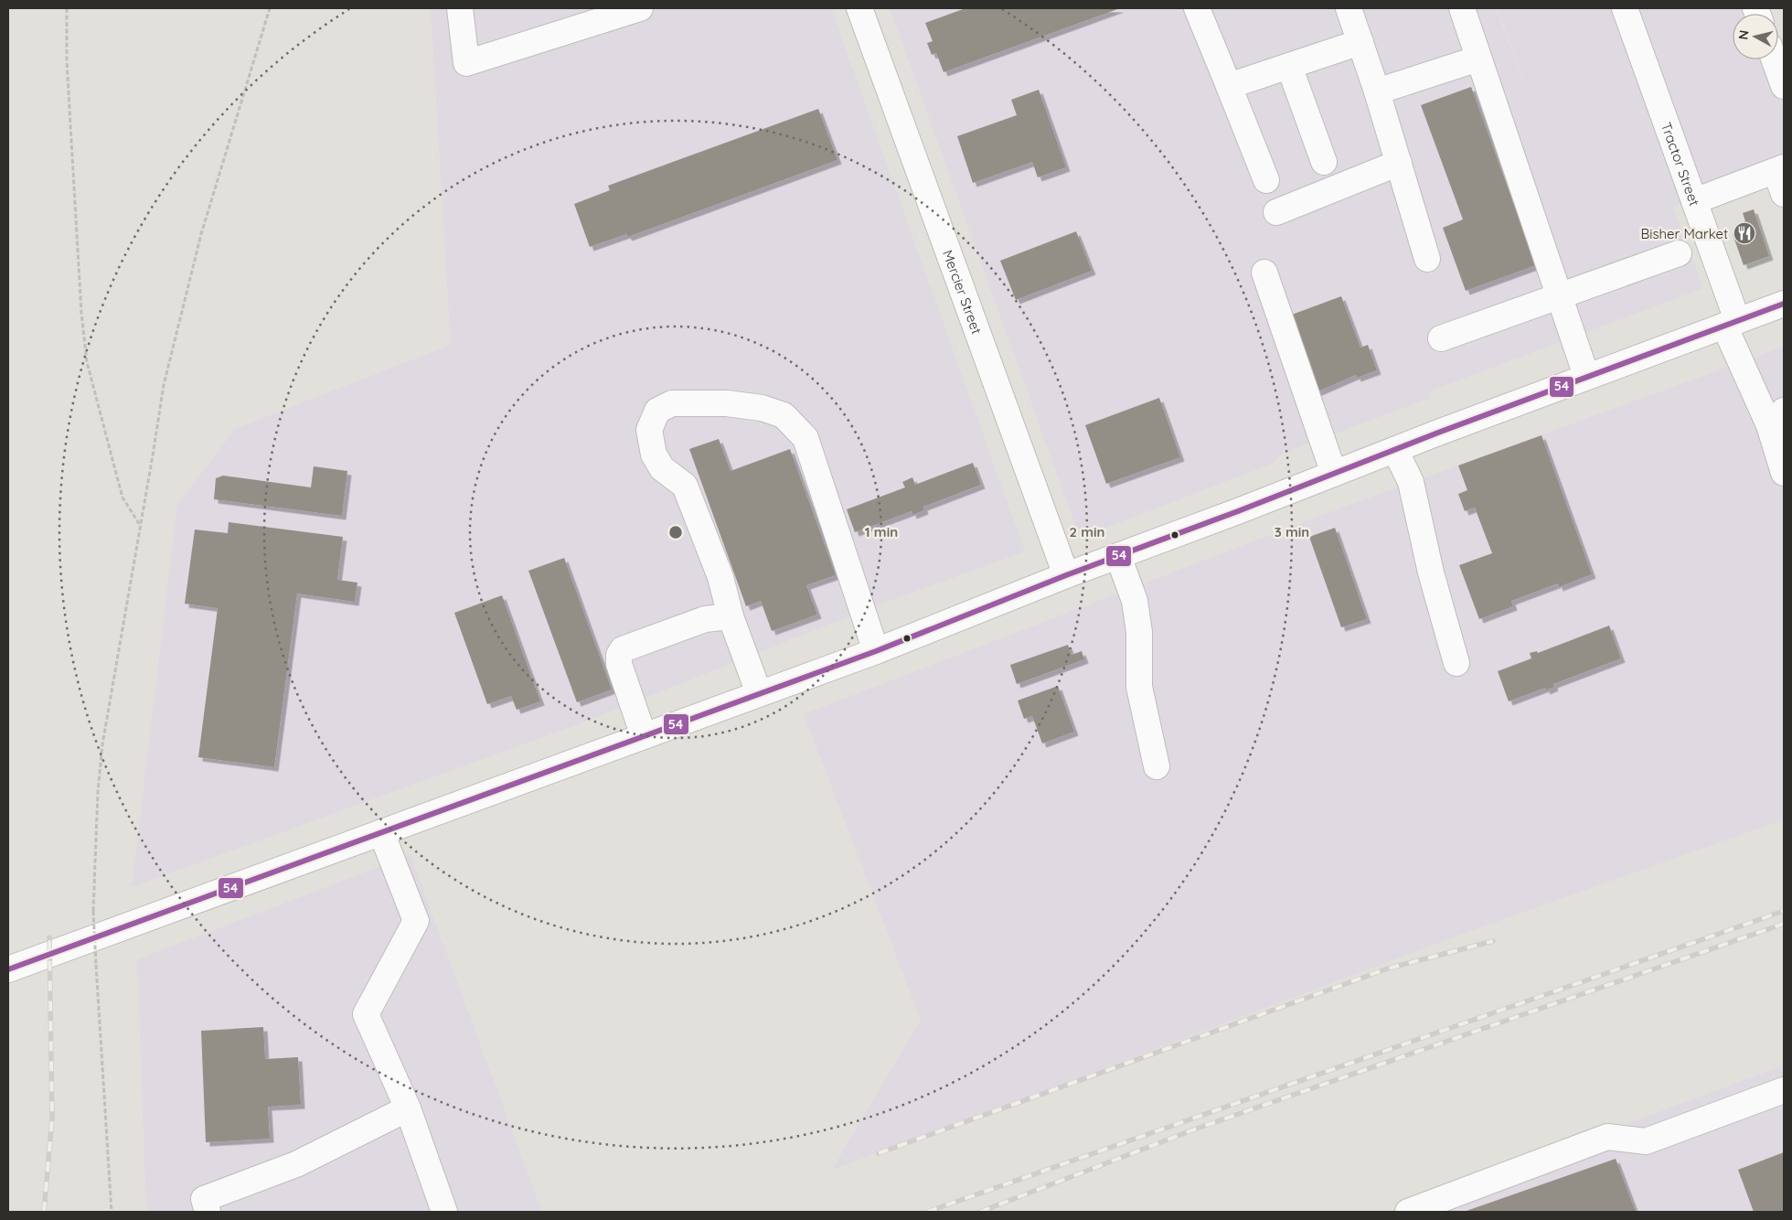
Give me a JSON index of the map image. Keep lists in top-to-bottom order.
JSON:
{
  "streets": {
    "main road": ["Tractor Street", "Mercier Street"]
  },
  "places": {
    "restaurant": ["Bisher Market"]
  },
  "lines": ["transit line 54"],
  "north": "left",
  "rings": ["1 min", "2 min", "3 min"]
}
